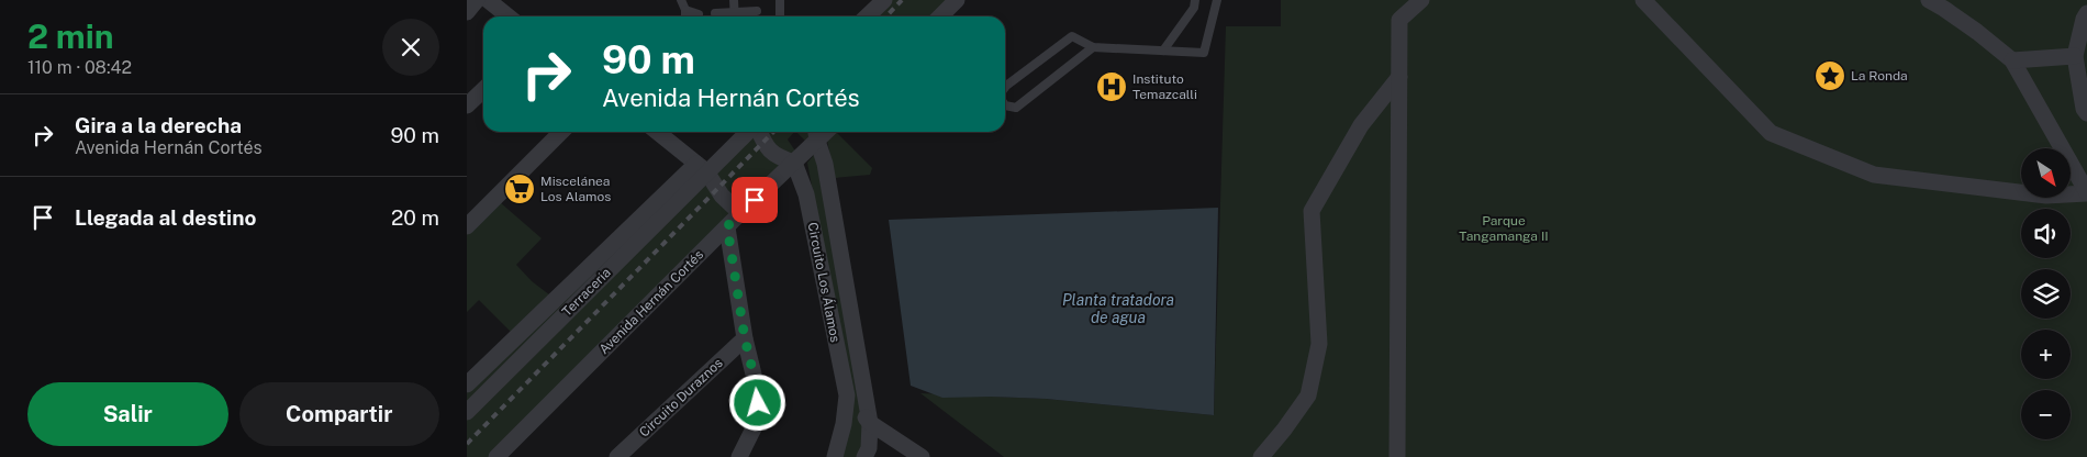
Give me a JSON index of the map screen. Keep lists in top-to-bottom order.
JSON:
{
  "streets": {
    "street": [
      "Circuito Los Álamos",
      "Terraceria",
      "Avenida Hernán Cortés",
      "Circuito Duraznos"
    ]
  },
  "crossings": [
    ["Circuito Los Álamos", "Avenida Hernán Cortés"]
  ],
  "water": ["Planta tratadora de agua"],
  "parks": ["Parque Tangamanga II"],
  "places": {
    "place": ["La Ronda"],
    "hospital": ["Instituto Temazcalli"],
    "supermarket": ["Miscelánea Los Alamos"]
  },
  "north": "bottom right",
  "page": {
    "heading": ["2 min", "110 m · 08:42"],
    "turn": ["90 m", "Avenida Hernán Cortés"],
    "list": [
      {
        "name": "Gira a la derecha",
        "note": "Avenida Hernán Cortés",
        "value": "90 m"
      },
      {
        "name": "Llegada al destino",
        "value": "20 m"
      }
    ],
    "map_buttons": ["+", "−"],
    "buttons": ["Salir", "Compartir"]
  }
}
